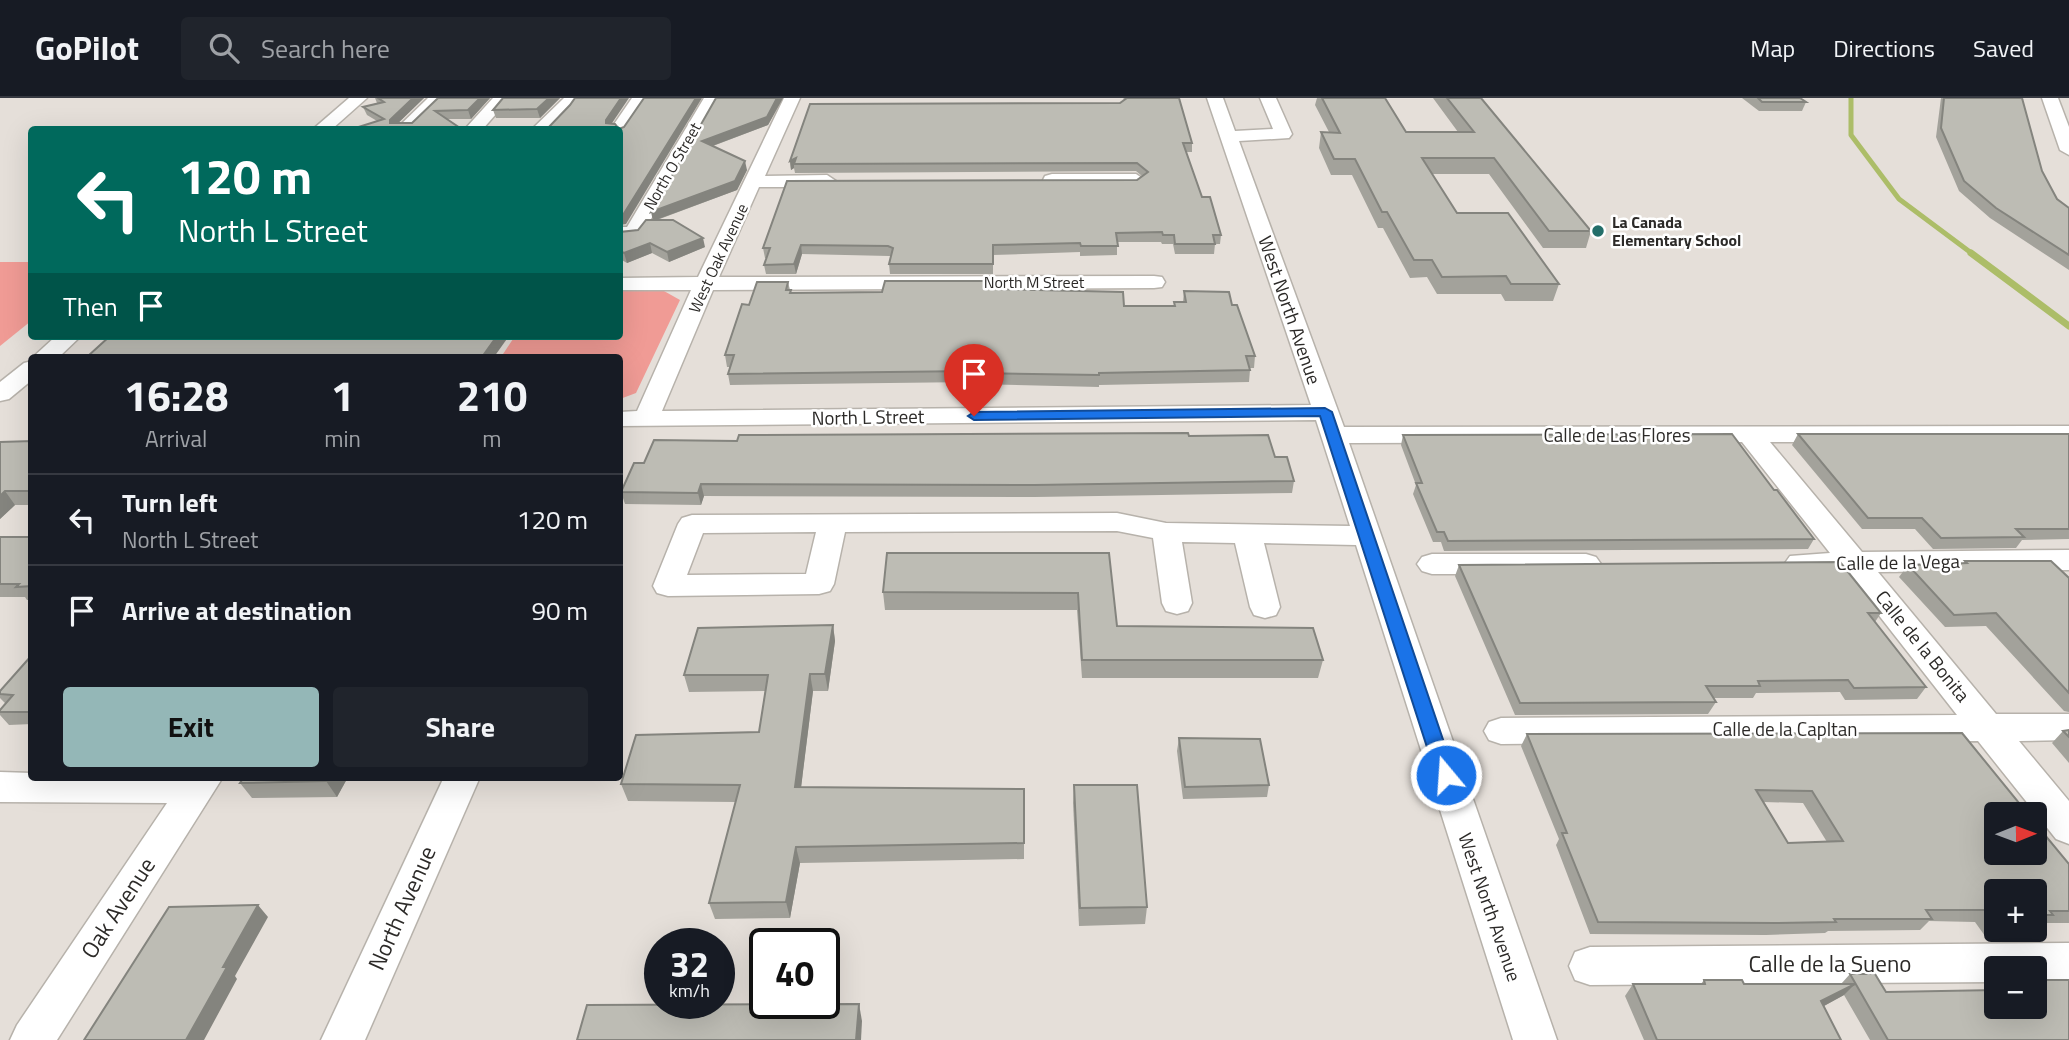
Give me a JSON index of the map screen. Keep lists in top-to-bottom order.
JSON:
{
  "streets": {
    "street": [
      "North O Street",
      "West Oak Avenue",
      "North M Street",
      "West North Avenue",
      "North L Street",
      "Calle de Las Flores",
      "Calle de la Vega",
      "Calle de la Bonita",
      "Calle de la Capltan",
      "Oak Avenue",
      "North Avenue",
      "Calle de la Sueno"
    ]
  },
  "crossings": [
    ["West Oak Avenue", "North M Street"],
    ["West Oak Avenue", "North L Street"],
    ["West North Avenue", "North L Street"],
    ["West North Avenue", "Calle de Las Flores"],
    ["North L Street", "Calle de Las Flores"],
    ["Calle de Las Flores", "Calle de la Bonita"],
    ["Calle de la Vega", "Calle de la Bonita"],
    ["Calle de la Bonita", "Calle de la Capltan"]
  ],
  "places": ["La Canada Elementary School"],
  "north": "right",
  "page": {
    "header": "GoPilot",
    "search": "Search here",
    "nav": ["Map", "Directions", "Saved"],
    "turn": ["120 m", "North L Street"],
    "then": "Then",
    "eta": [
      "16:28",
      "Arrival",
      "1",
      "min",
      "210",
      "m"
    ],
    "list": [
      {
        "name": "Turn left",
        "note": "North L Street",
        "value": "120 m"
      },
      {
        "name": "Arrive at destination",
        "value": "90 m"
      }
    ],
    "buttons": ["Exit", "Share"],
    "map_buttons": ["+", "−"],
    "speed": "32 km/h",
    "limit": "40"
  }
}
